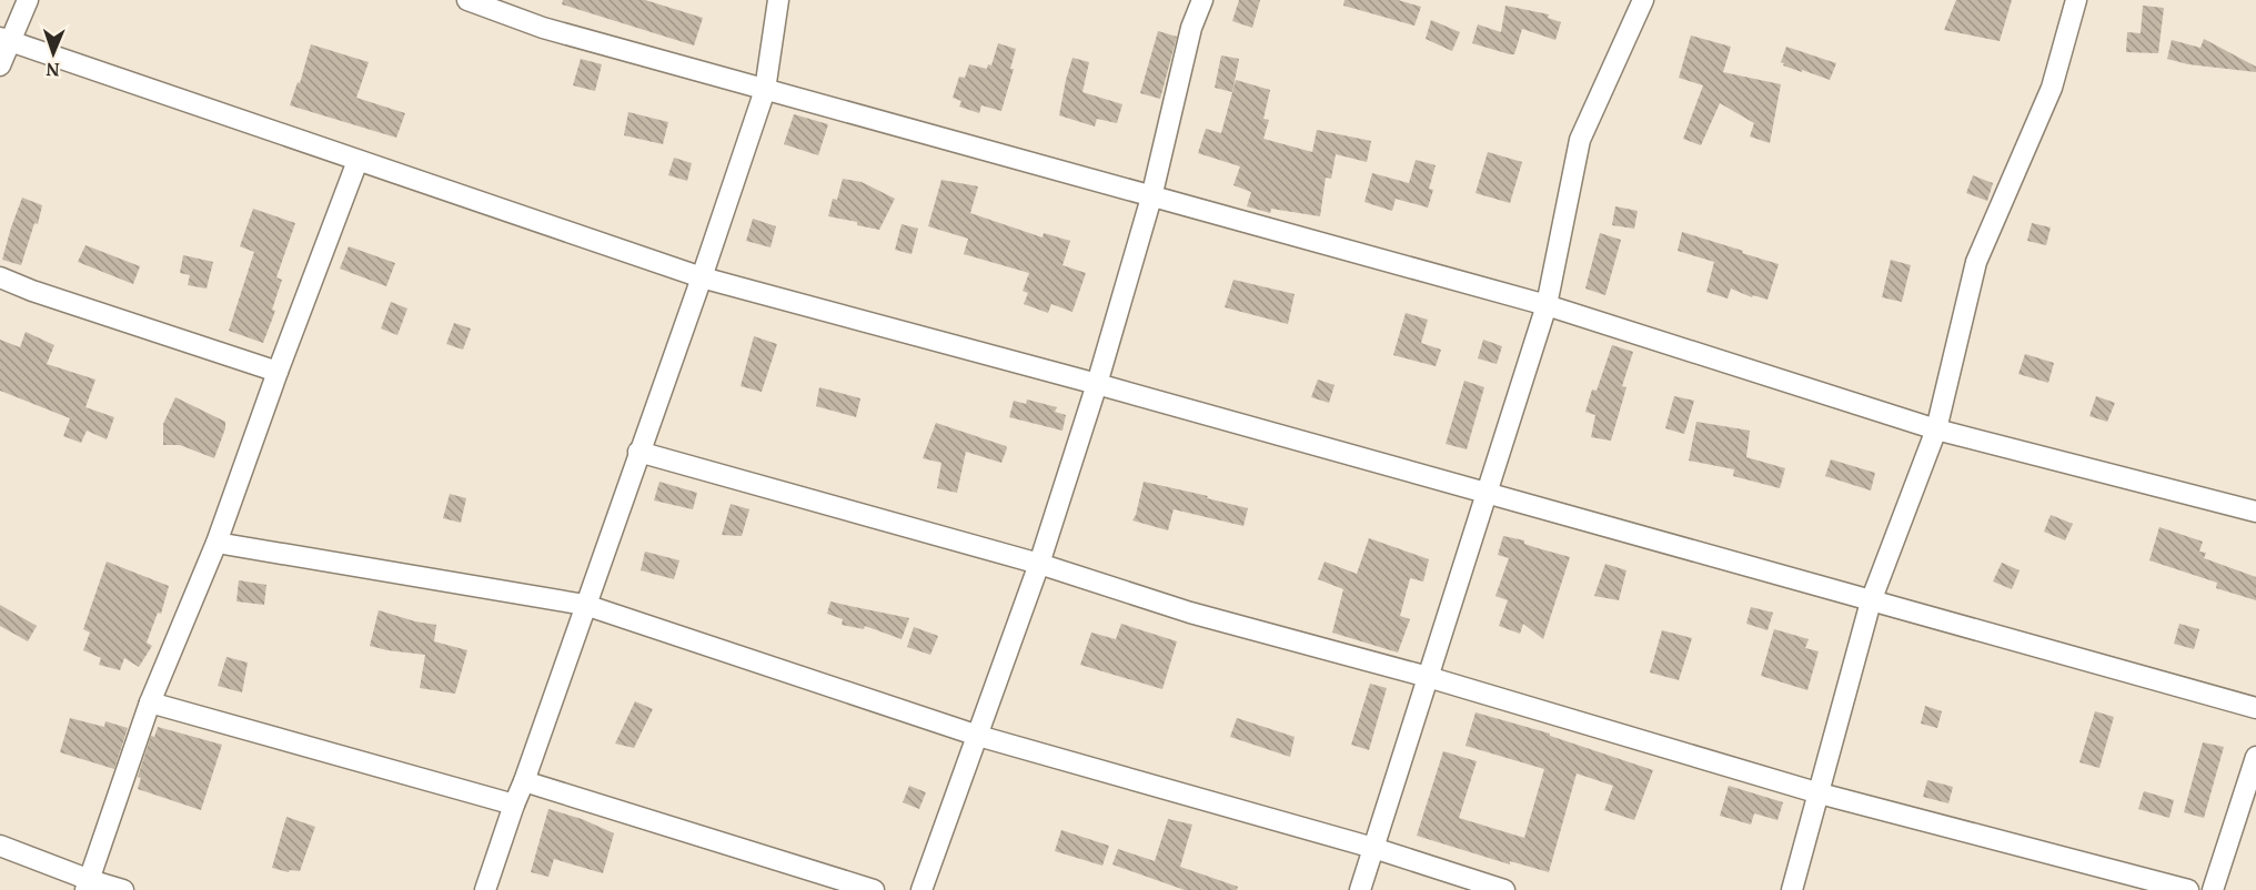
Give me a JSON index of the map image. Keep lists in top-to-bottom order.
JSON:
{
  "north": "bottom"
}
